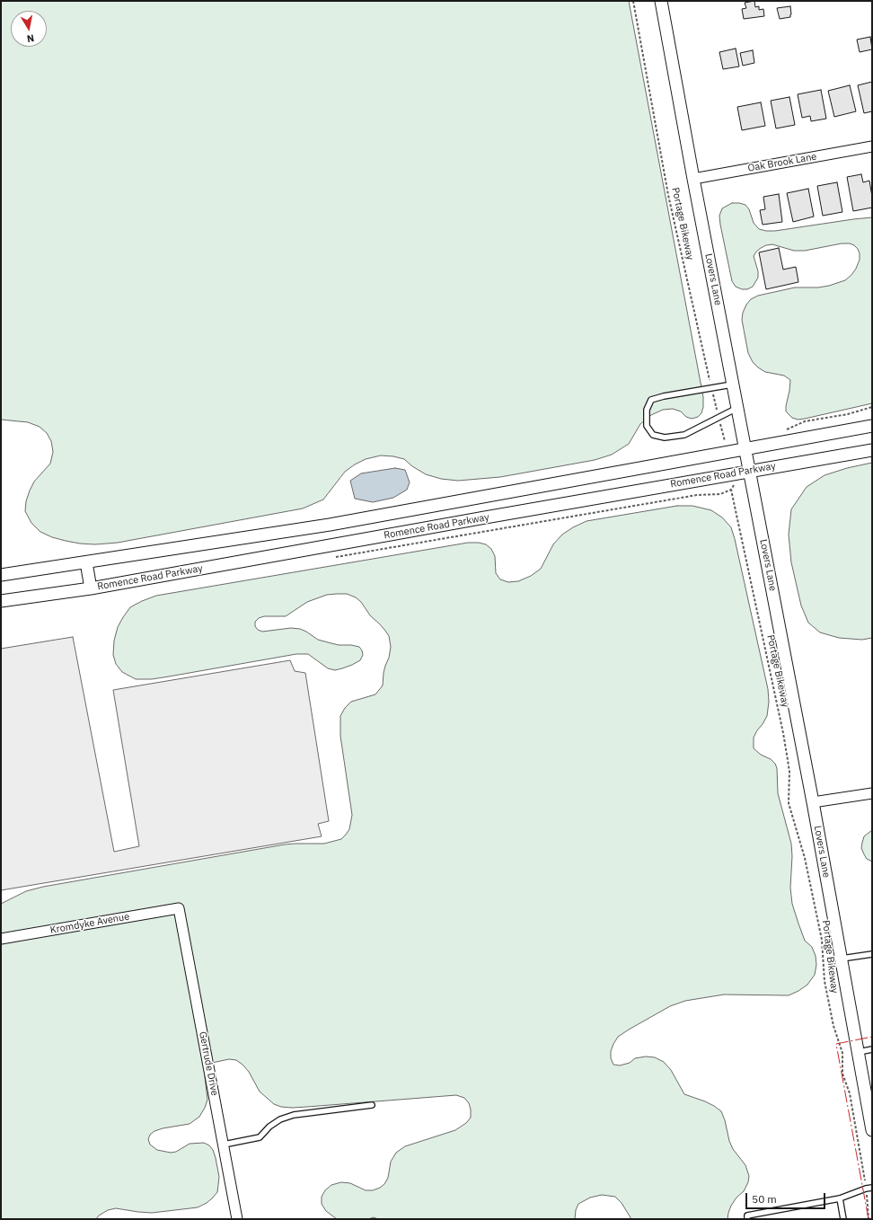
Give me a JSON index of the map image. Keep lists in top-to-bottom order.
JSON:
{
  "streets": {
    "street": [
      "Oak Brook Lane",
      "Lovers Lane",
      "Romence Road Parkway",
      "Kromdyke Avenue",
      "Gertrude Drive"
    ],
    "path": ["Portage Bikeway"]
  },
  "crossings": [
    ["Oak Brook Lane", "Lovers Lane"],
    ["Lovers Lane", "Romence Road Parkway"],
    ["Kromdyke Avenue", "Gertrude Drive"]
  ],
  "scale_bar": "50 m",
  "north": "bottom"
}
